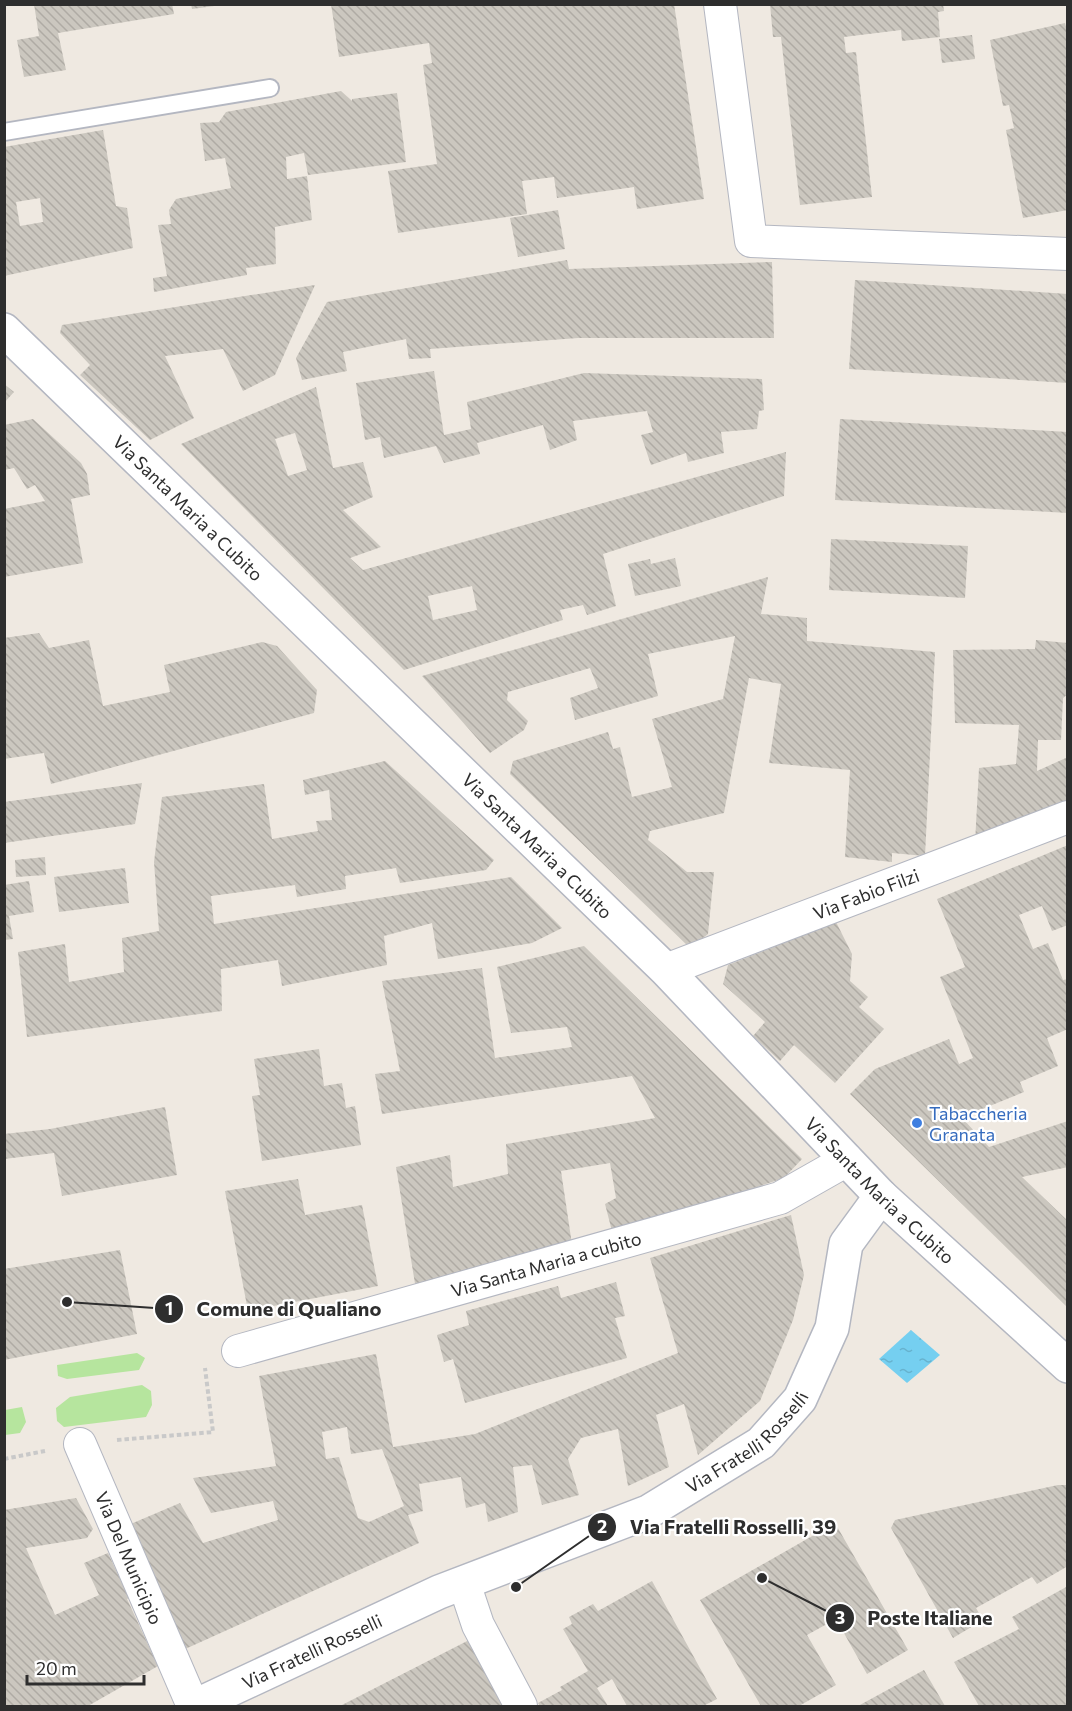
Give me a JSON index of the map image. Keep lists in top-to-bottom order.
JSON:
{
  "streets": {
    "main road": ["Via Santa Maria a Cubito", "Via Fratelli Rosselli"],
    "street": ["Via Fabio Filzi", "Via Santa Maria a cubito", "Via Del Municipio"]
  },
  "crossings": [
    ["Via Santa Maria a Cubito", "Via Fabio Filzi"],
    ["Via Santa Maria a Cubito", "Via Santa Maria a cubito"],
    ["Via Santa Maria a Cubito", "Via Fratelli Rosselli"],
    ["Via Fratelli Rosselli", "Via Del Municipio"]
  ],
  "places": [
    "Tabaccheria Granata",
    "Comune di Qualiano",
    "Poste Italiane",
    "Via Fratelli Rosselli, 39"
  ],
  "scale_bar": "20 m"
}
